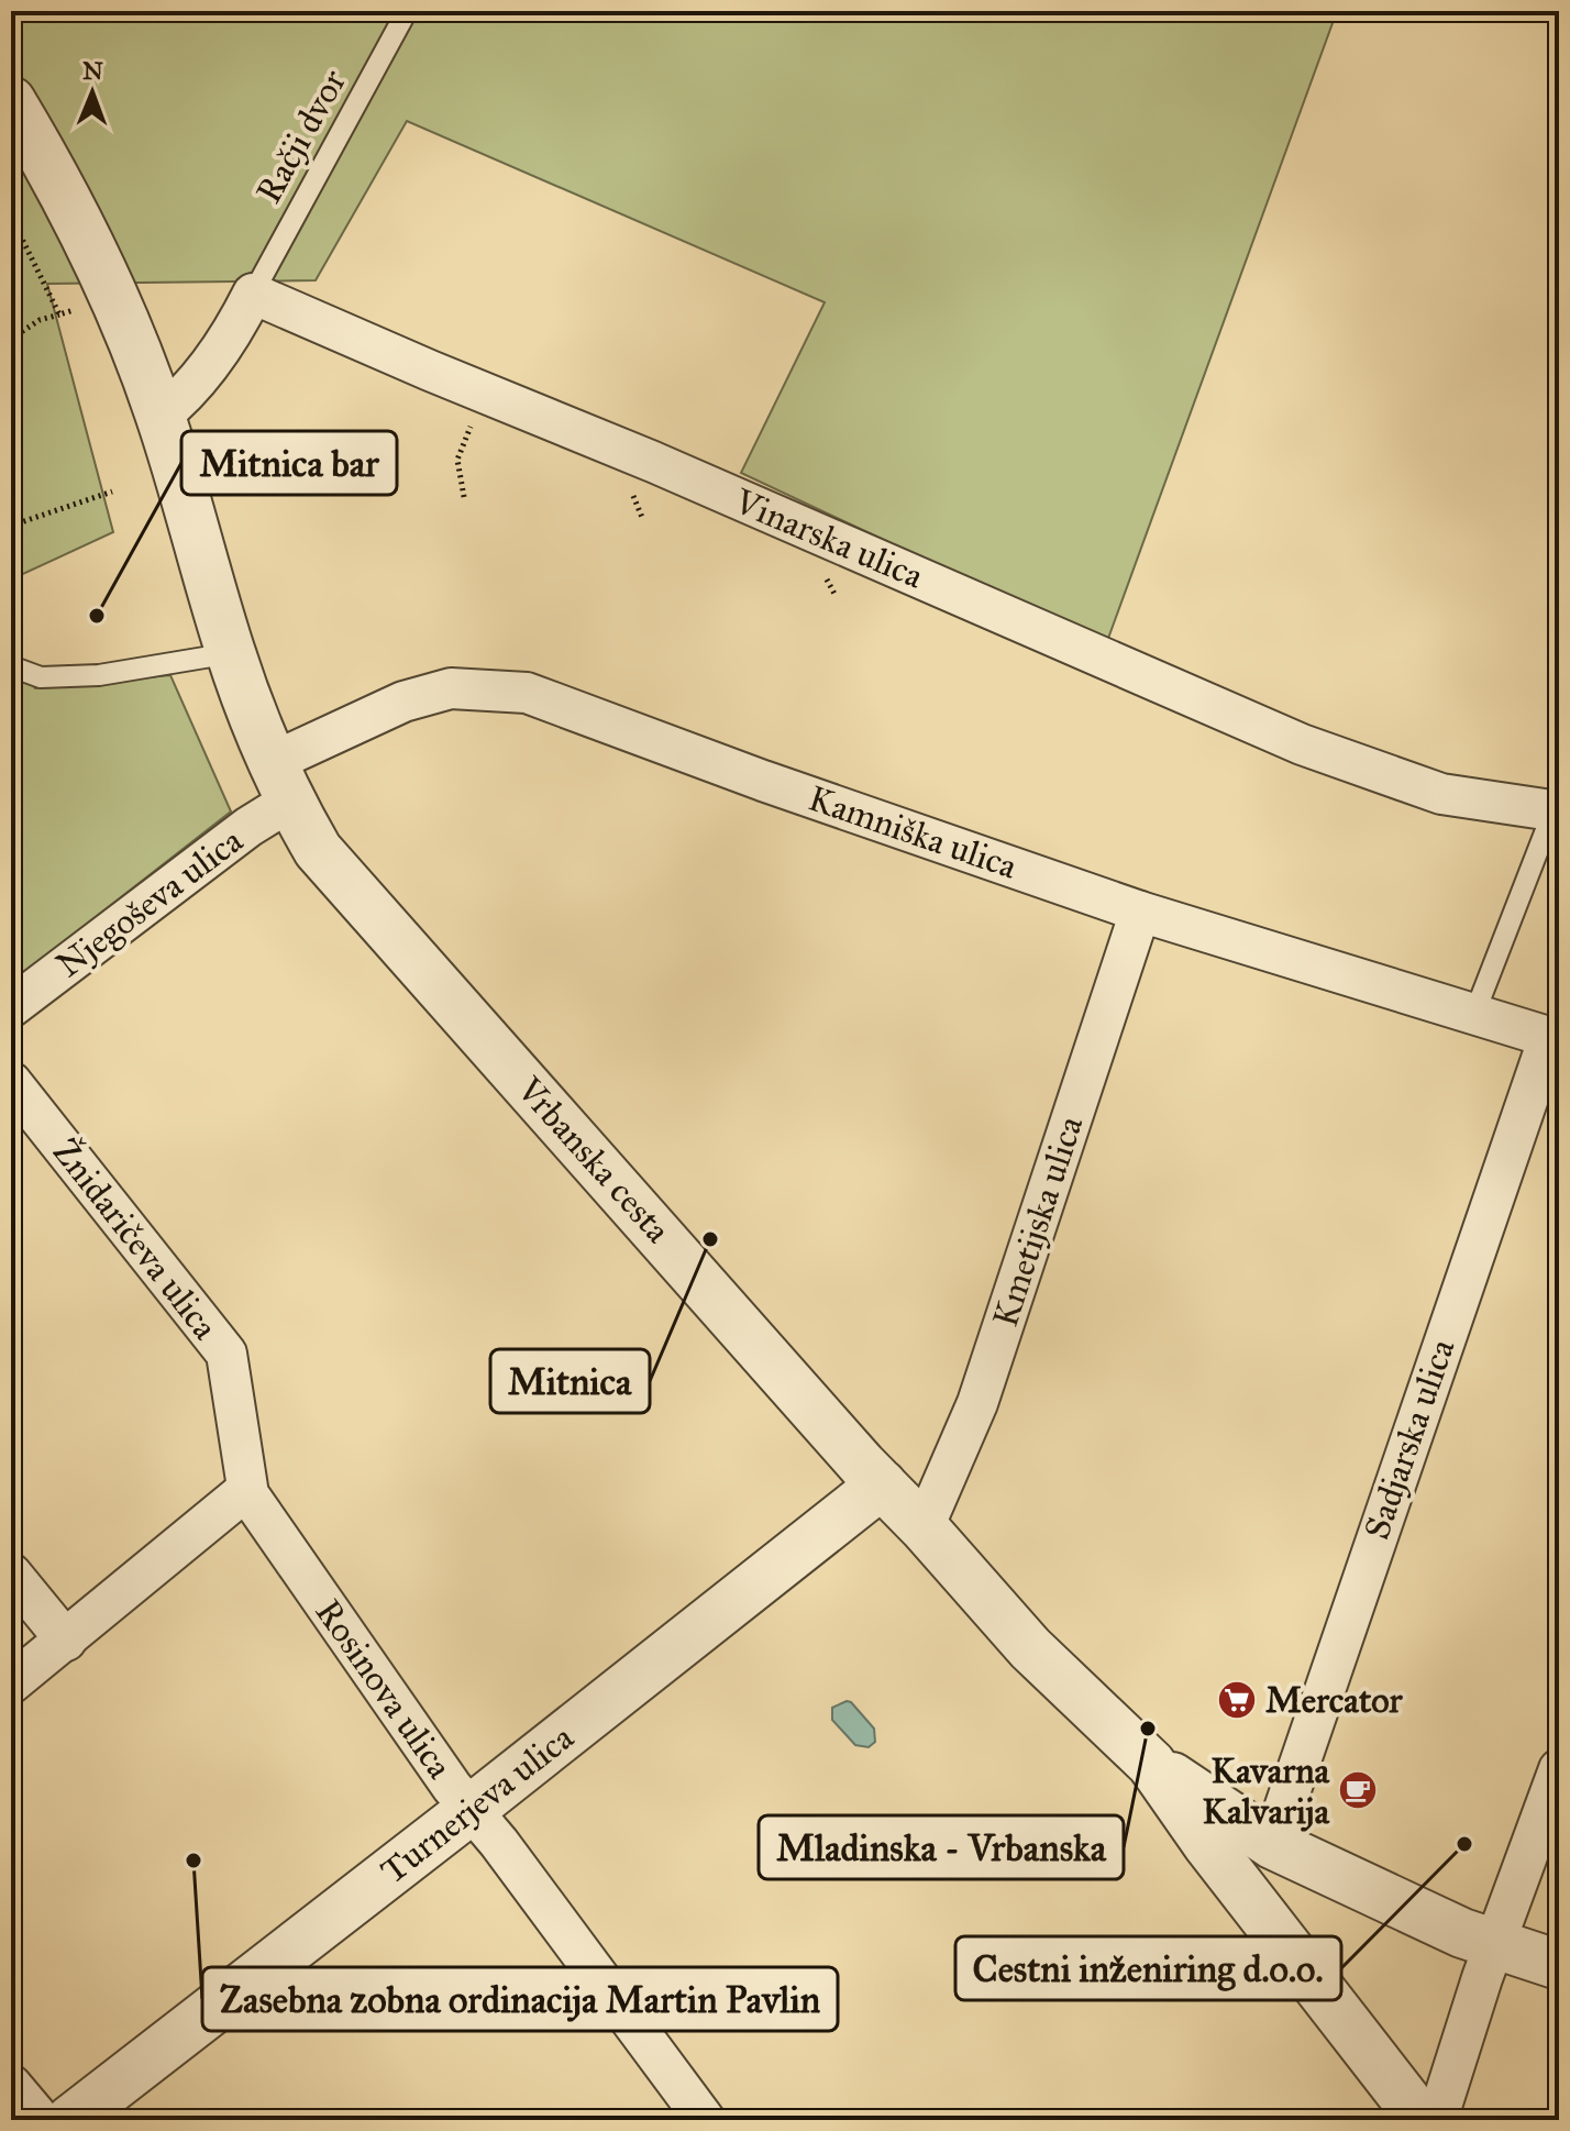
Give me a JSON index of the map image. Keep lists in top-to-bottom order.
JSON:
{
  "streets": {
    "street": [
      "Vinarska ulica",
      "Kamniška ulica",
      "Njegoševa ulica",
      "Vrbanska cesta",
      "Kmetijska ulica",
      "Žnidaričeva ulica",
      "Sadjarska ulica",
      "Rosinova ulica",
      "Turnerjeva ulica"
    ],
    "lane": ["Račji dvor"]
  },
  "crossings": [
    ["Račji dvor", "Vinarska ulica"],
    ["Kamniška ulica", "Njegoševa ulica"],
    ["Kamniška ulica", "Vrbanska cesta"],
    ["Kamniška ulica", "Kmetijska ulica"],
    ["Kamniška ulica", "Sadjarska ulica"],
    ["Njegoševa ulica", "Vrbanska cesta"],
    ["Vrbanska cesta", "Kmetijska ulica"],
    ["Vrbanska cesta", "Turnerjeva ulica"],
    ["Žnidaričeva ulica", "Rosinova ulica"],
    ["Rosinova ulica", "Turnerjeva ulica"]
  ],
  "places": {
    "other": [
      "Mitnica bar",
      "Mitnica",
      "Mladinska - Vrbanska",
      "Cestni inženiring d.o.o.",
      "Zasebna zobna ordinacija Martin Pavlin"
    ],
    "supermarket": ["Mercator"],
    "cafe": ["Kavarna Kalvarija"]
  },
  "north": "top"
}
